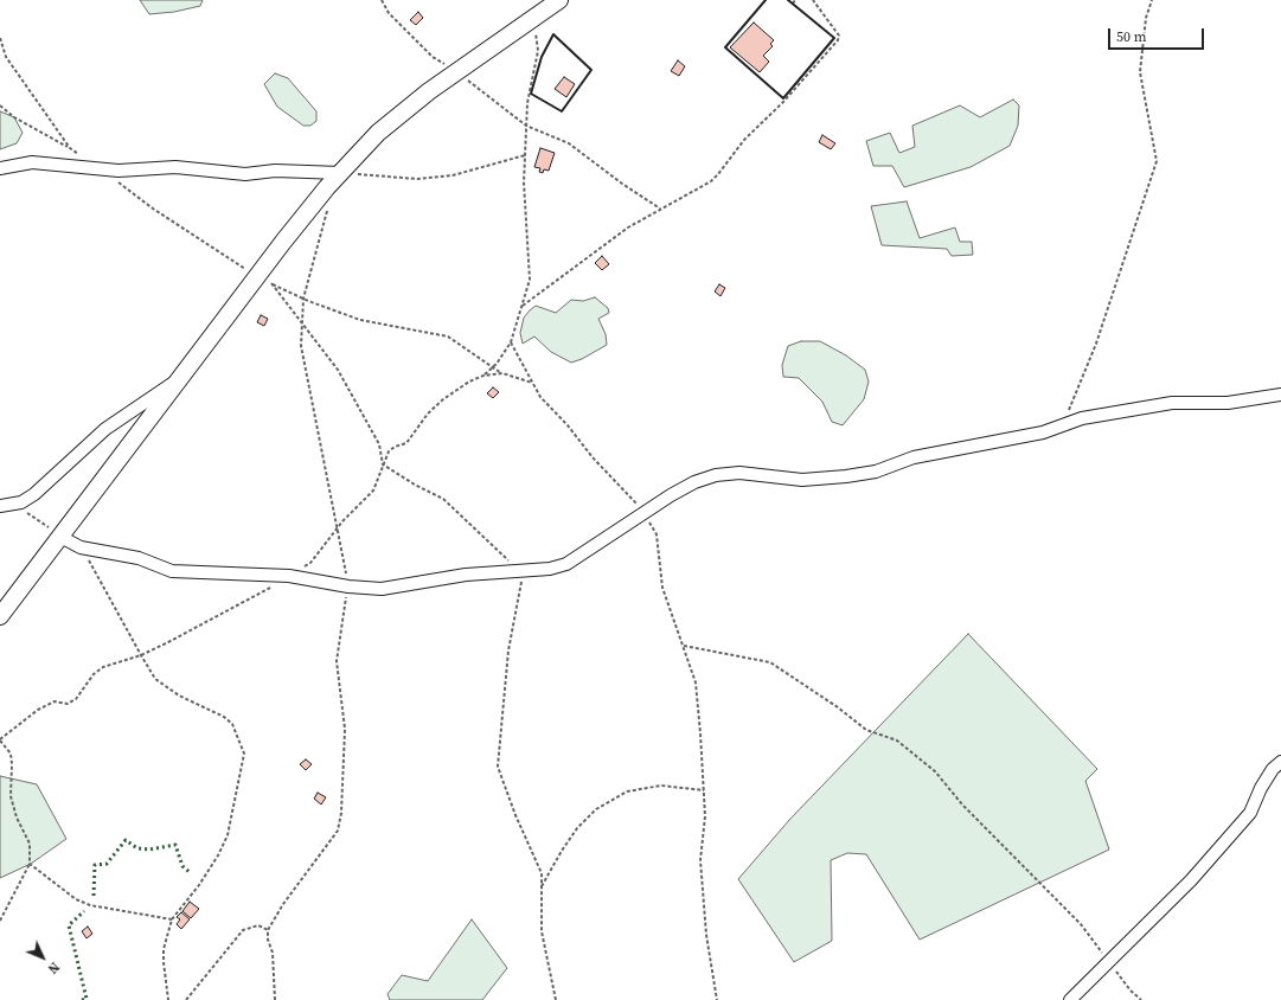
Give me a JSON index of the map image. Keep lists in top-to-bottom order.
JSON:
{
  "scale_bar": "50 m",
  "north": "bottom right"
}
